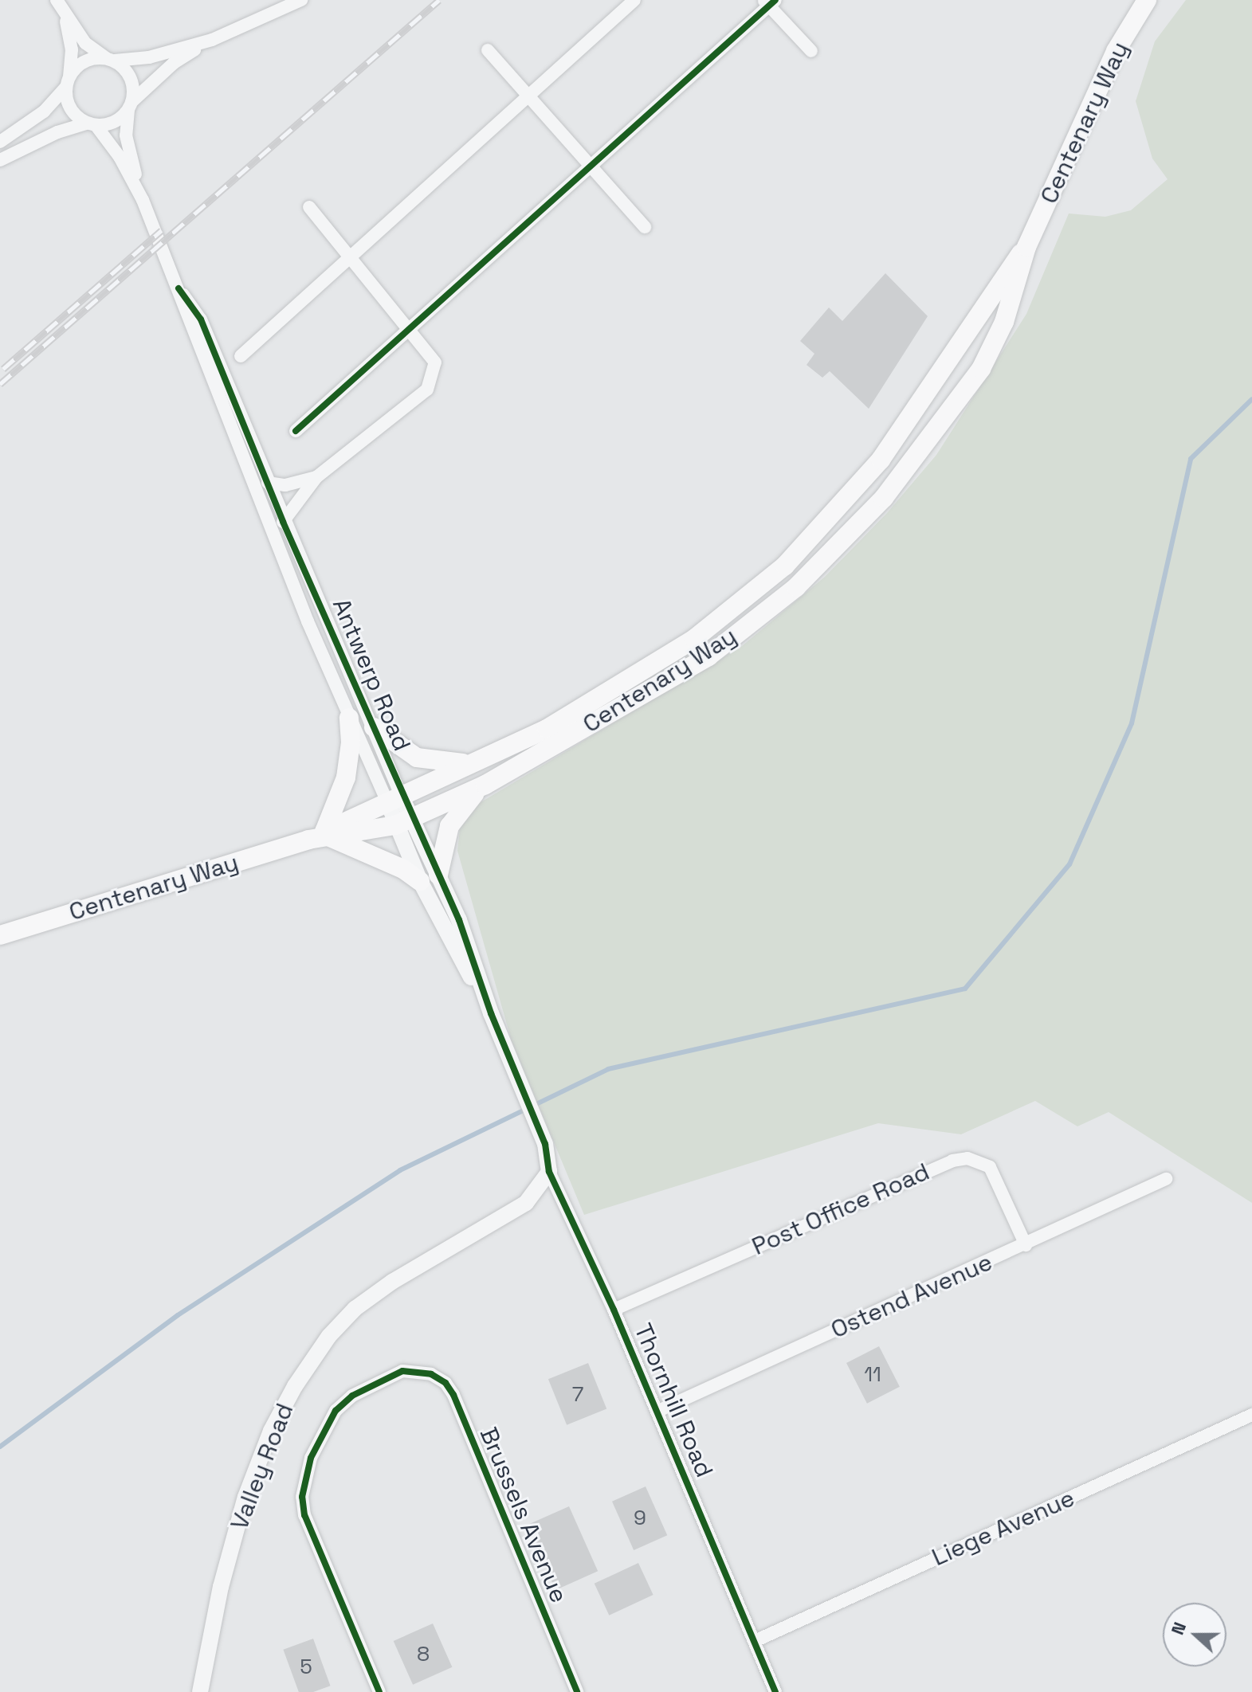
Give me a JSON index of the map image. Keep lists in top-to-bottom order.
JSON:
{
  "streets": {
    "main road": ["Centenary Way"],
    "street": [
      "Antwerp Road",
      "Post Office Road",
      "Ostend Avenue",
      "Thornhill Road",
      "Valley Road",
      "Brussels Avenue",
      "Liege Avenue"
    ]
  },
  "crossings": [
    ["Centenary Way", "Antwerp Road"],
    ["Antwerp Road", "Thornhill Road"],
    ["Post Office Road", "Ostend Avenue"],
    ["Post Office Road", "Thornhill Road"],
    ["Ostend Avenue", "Thornhill Road"],
    ["Thornhill Road", "Valley Road"],
    ["Thornhill Road", "Liege Avenue"]
  ],
  "house_numbers": [
    "11",
    "7",
    "9",
    "8",
    "5"
  ],
  "north": "left"
}
